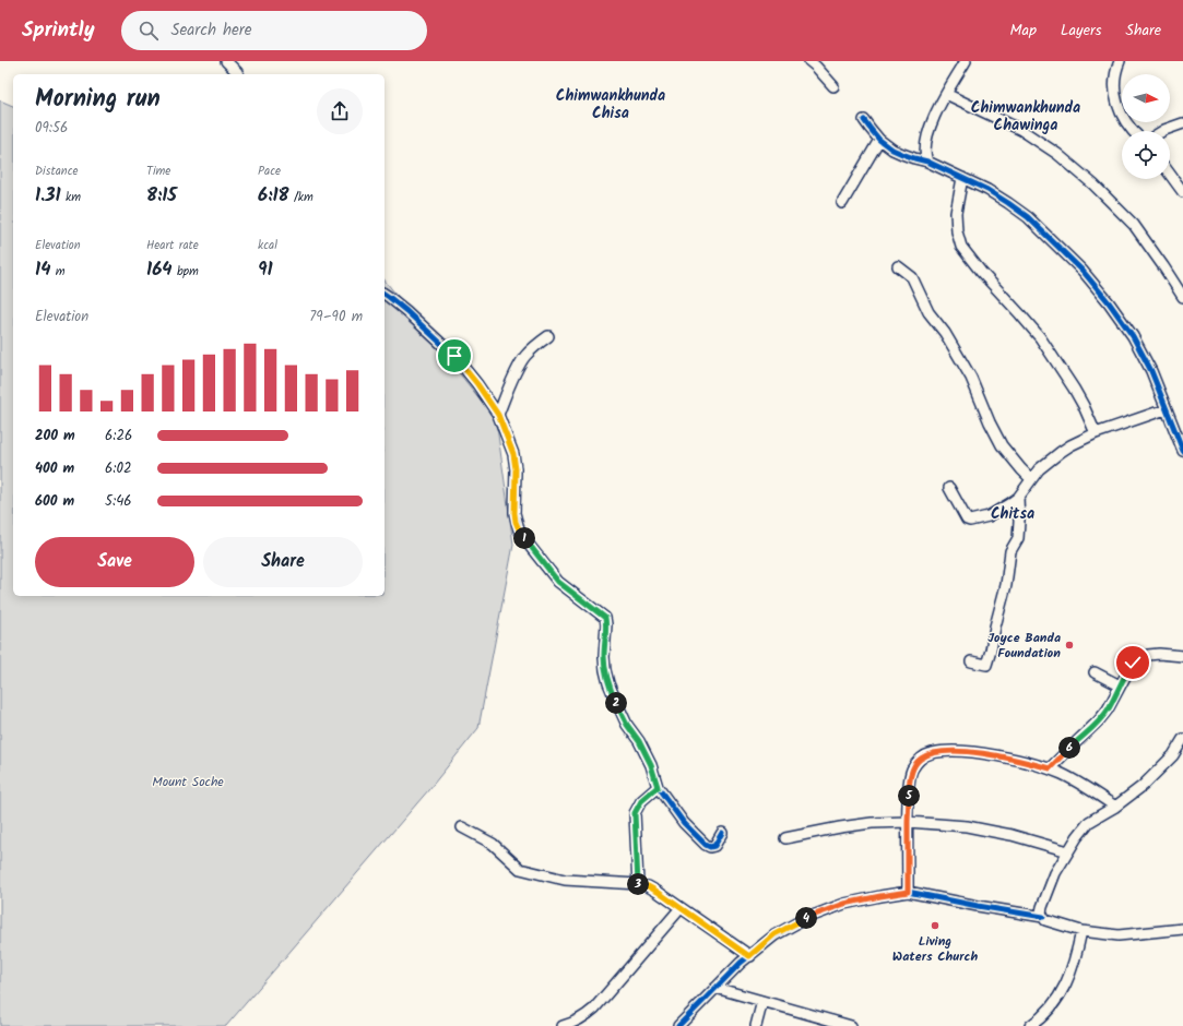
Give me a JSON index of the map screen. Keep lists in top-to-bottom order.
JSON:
{
  "districts": ["Chimwankhunda Chisa", "Chimwankhunda Chawinga", "Chitsa"],
  "parks": ["Mount Soche"],
  "places": ["Joyce Banda Foundation", "Living Waters Church"],
  "north": "right",
  "page": {
    "header": "Sprintly",
    "search": "Search here",
    "nav": ["Map", "Layers", "Share"],
    "heading": ["Morning run", "09:56"],
    "stats": [
      ["Distance", "1.31 km"],
      ["Time", "8:15"],
      ["Pace", "6:18 /km"],
      ["Elevation", "14 m"],
      ["Heart rate", "164 bpm"],
      ["kcal", "91"]
    ],
    "chart": ["Elevation", "79–90 m"],
    "list": [
      {
        "name": "200 m",
        "note": "6:26"
      },
      {
        "name": "400 m",
        "note": "6:02"
      },
      {
        "name": "600 m",
        "note": "5:46"
      }
    ],
    "pins": [
      "1",
      "2",
      "6",
      "5",
      "3",
      "4"
    ],
    "buttons": ["Save", "Share"]
  }
}
